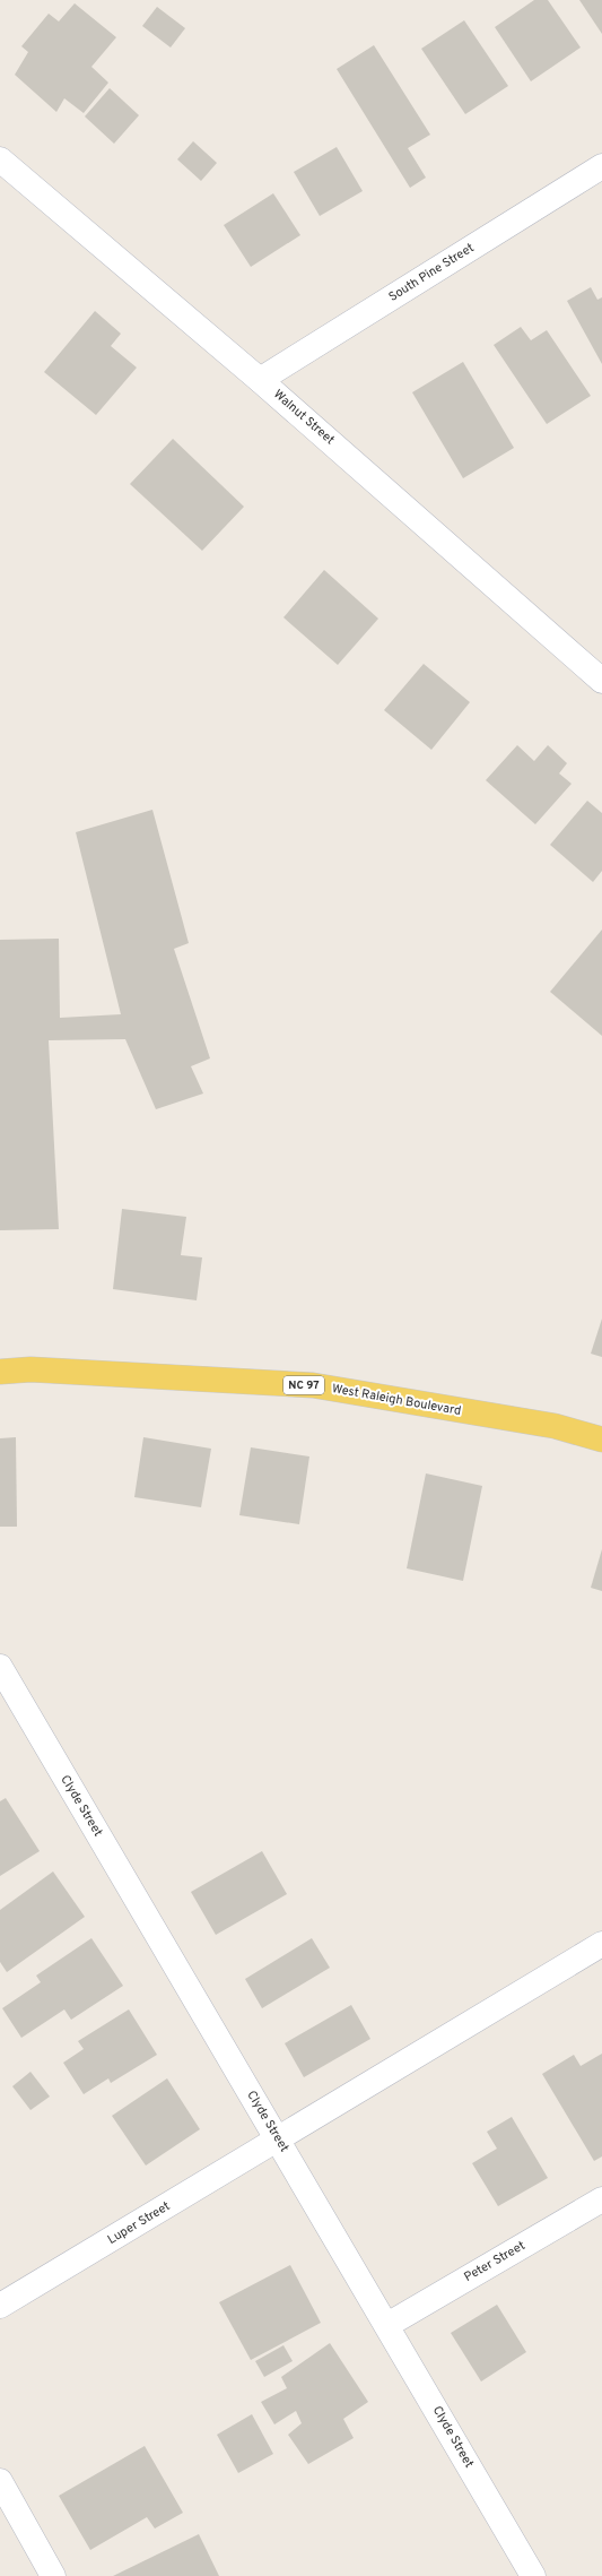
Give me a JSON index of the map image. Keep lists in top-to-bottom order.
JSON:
{
  "streets": {
    "main road": ["NC 97", "West Raleigh Boulevard"],
    "street": [
      "South Pine Street",
      "Walnut Street",
      "Clyde Street",
      "Luper Street",
      "Peter Street"
    ]
  },
  "crossings": [
    ["South Pine Street", "Walnut Street"],
    ["Clyde Street", "Luper Street"],
    ["Clyde Street", "Peter Street"]
  ]
}
